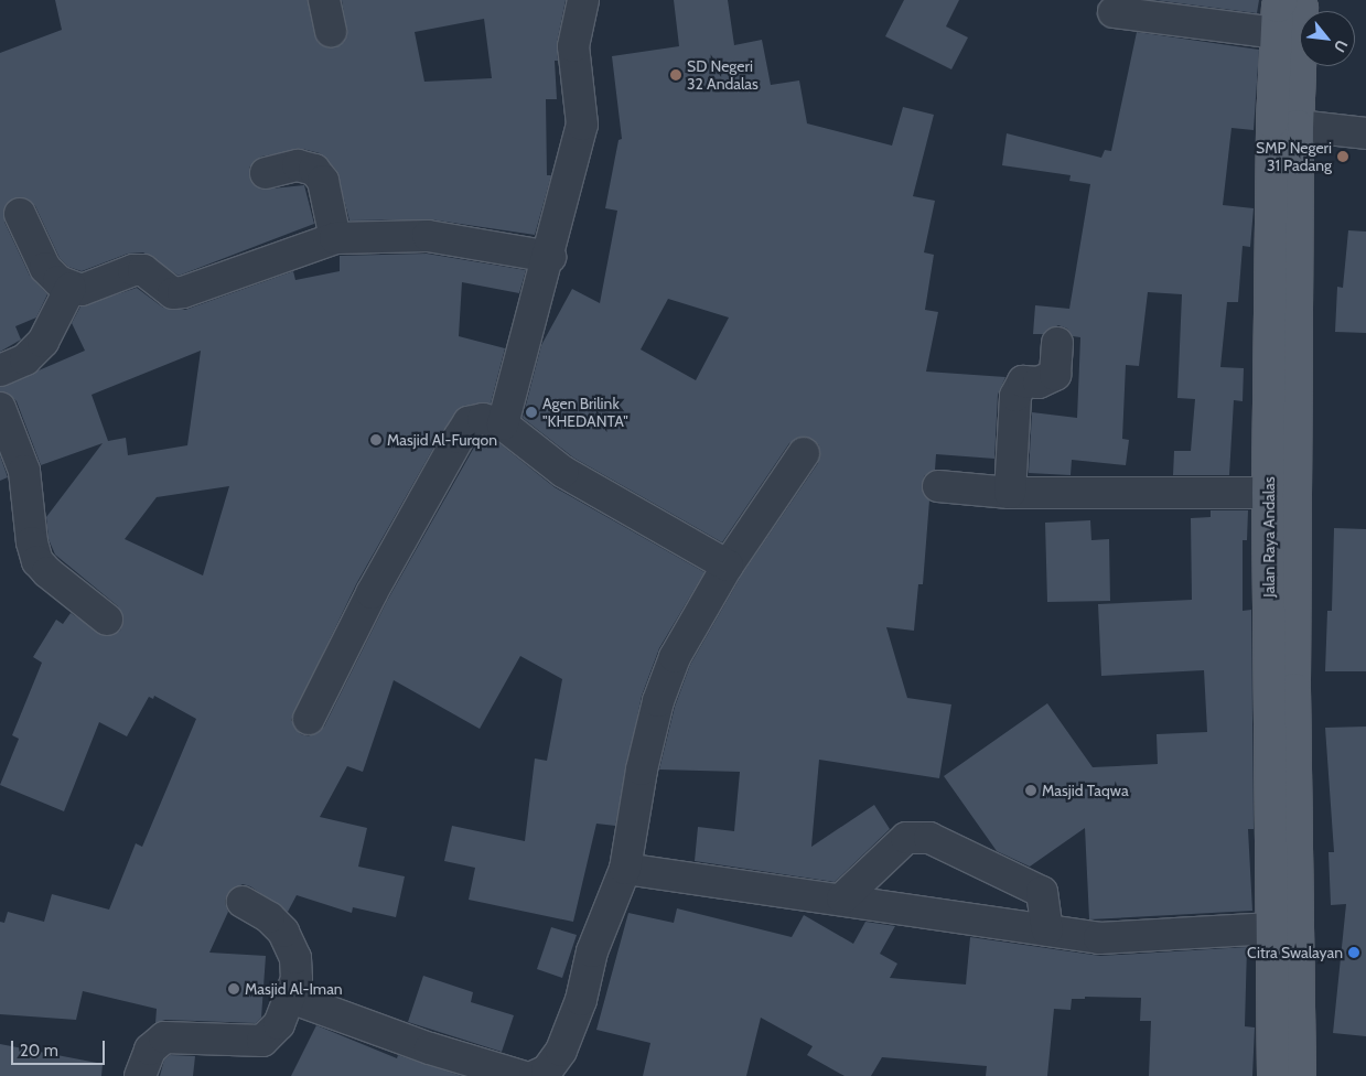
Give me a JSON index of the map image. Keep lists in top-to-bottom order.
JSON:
{
  "streets": {
    "main road": ["Jalan Raya Andalas"]
  },
  "places": [
    "SD Negeri 32 Andalas",
    "SMP Negeri 31 Padang",
    "Agen Brilink \"KHEDANTA\"",
    "Masjid Al-Furqon",
    "Masjid Taqwa",
    "Citra Swalayan",
    "Masjid Al-Iman"
  ],
  "scale_bar": "20 m",
  "north": "bottom right"
}
